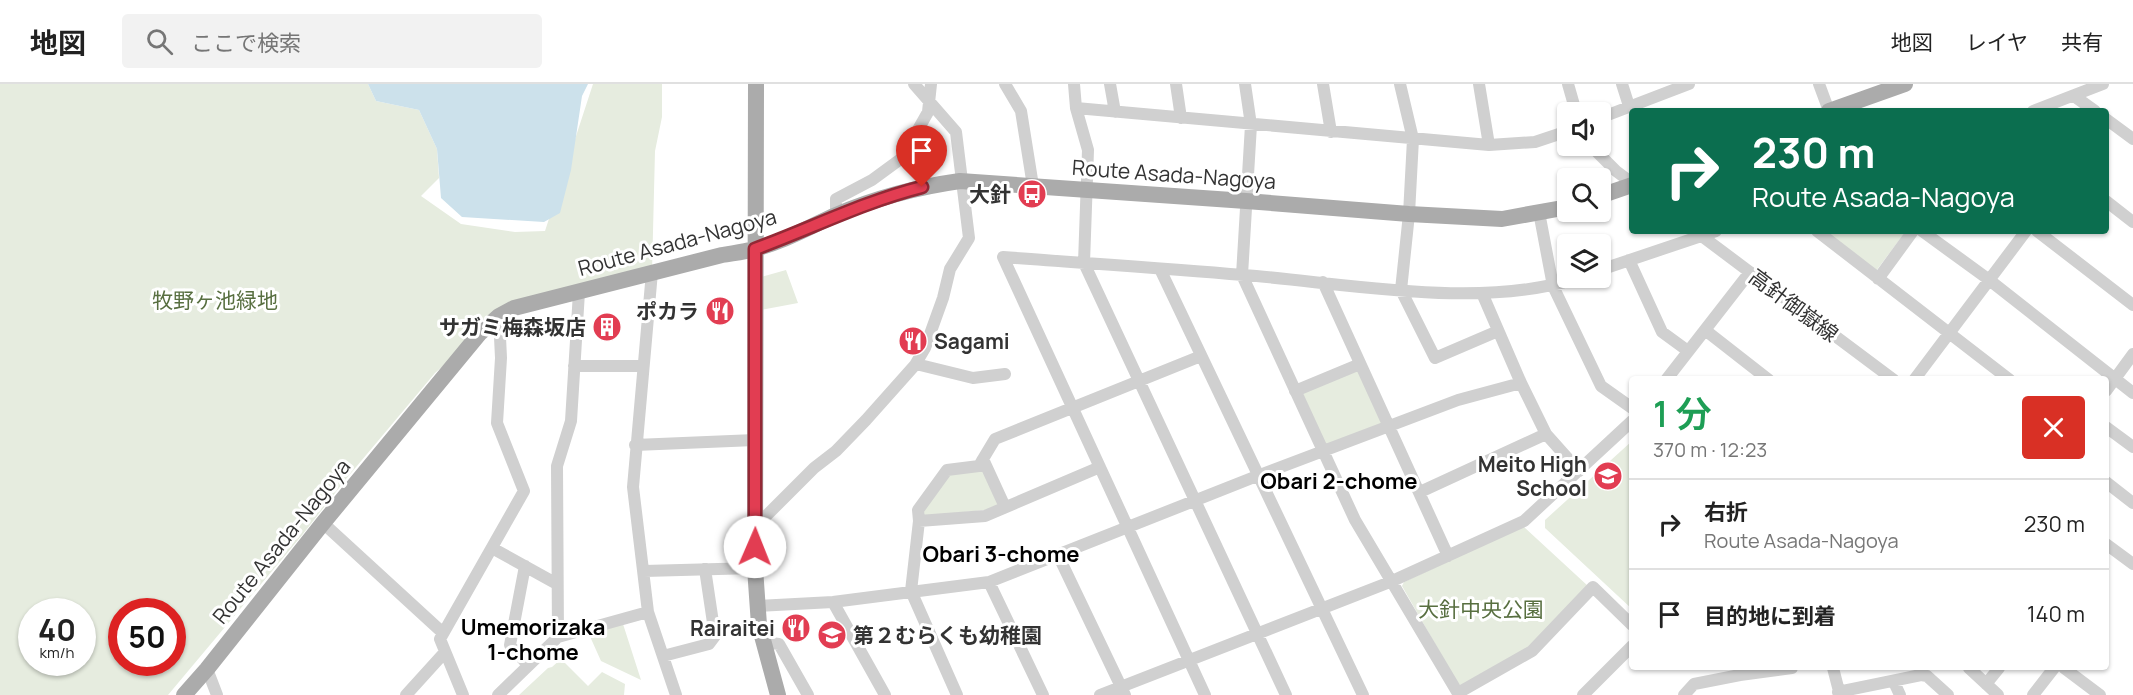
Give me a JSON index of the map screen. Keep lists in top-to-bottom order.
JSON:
{
  "streets": {
    "main road": ["Route Asada-Nagoya"],
    "street": ["高針御嶽線"]
  },
  "districts": ["Obari 2-chome", "Obari 3-chome", "Umemorizaka 1-chome"],
  "parks": ["牧野ヶ池緑地", "大針中央公園"],
  "places": {
    "bus stop": ["大針"],
    "restaurant": ["ポカラ", "Sagami", "Rairaitei"],
    "building": ["サガミ梅森坂店"],
    "school or university": ["Meito High School", "第２むらくも幼稚園"]
  },
  "page": {
    "header": "地図",
    "search": "ここで検索",
    "nav": ["地図", "レイヤ", "共有"],
    "turn": ["230 m", "Route Asada-Nagoya"],
    "heading": ["1 分", "370 m · 12:23"],
    "list": [
      {
        "name": "右折",
        "note": "Route Asada-Nagoya",
        "value": "230 m"
      },
      {
        "name": "目的地に到着",
        "value": "140 m"
      }
    ],
    "speed": "40 km/h",
    "limit": "50"
  }
}
